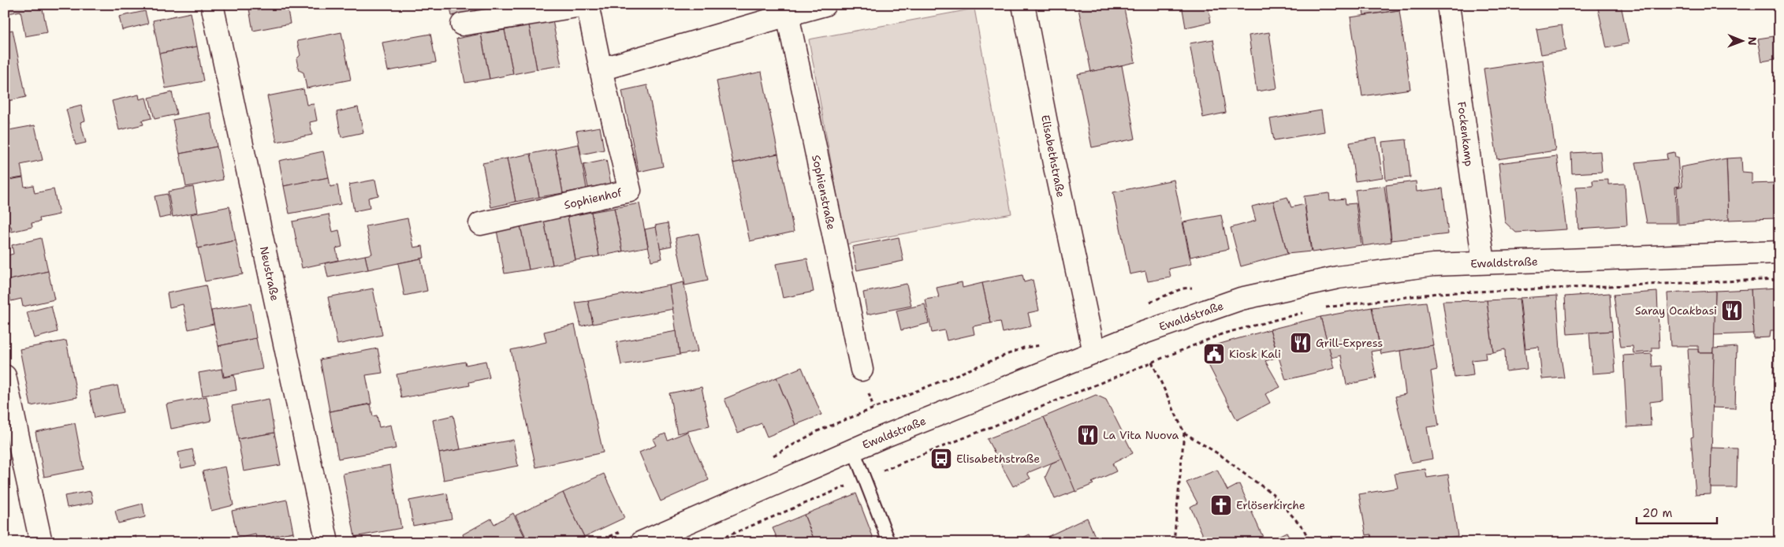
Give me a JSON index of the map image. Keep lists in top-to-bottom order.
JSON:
{
  "streets": {
    "street": [
      "Fockenkamp",
      "Elisabethstraße",
      "Sophienstraße",
      "Sophienhof",
      "Ewaldstraße",
      "Neustraße"
    ]
  },
  "crossings": [
    ["Fockenkamp", "Ewaldstraße"],
    ["Elisabethstraße", "Ewaldstraße"]
  ],
  "places": {
    "restaurant": ["Saray Ocakbasi", "Grill-Express", "La Vita Nuova"],
    "public building": ["Kiosk Kali"],
    "bus stop": ["Elisabethstraße"],
    "church": ["Erlöserkirche"]
  },
  "scale_bar": "20 m",
  "north": "right"
}
